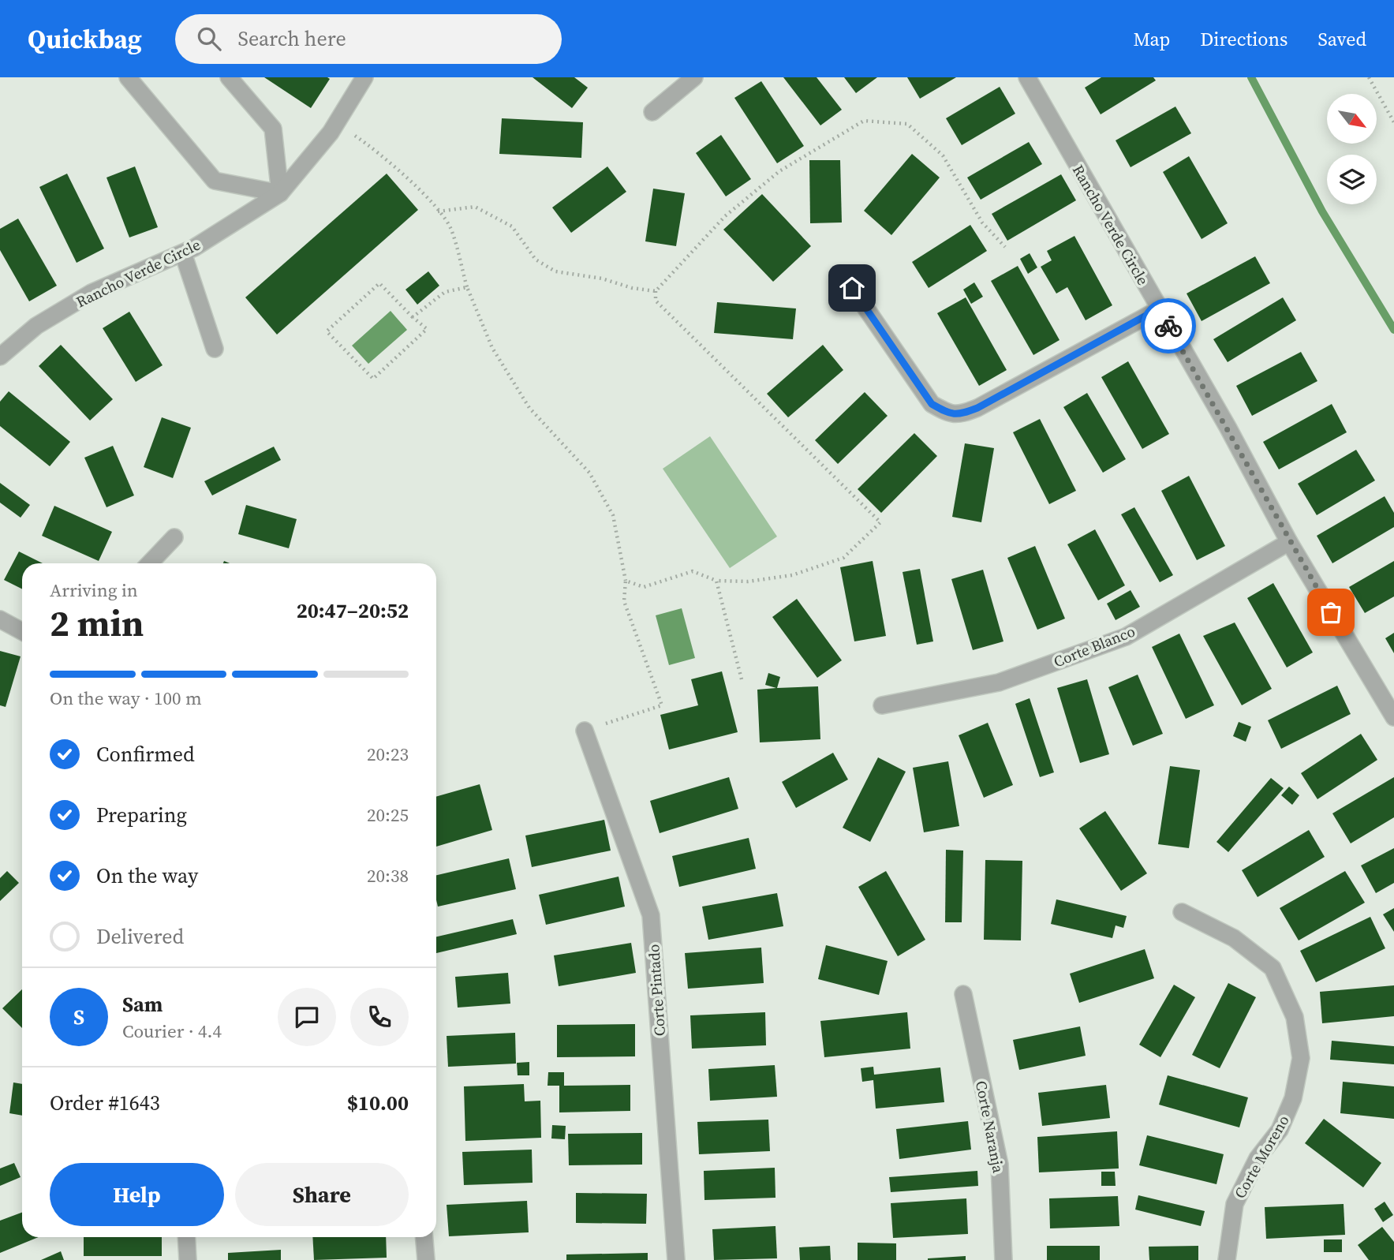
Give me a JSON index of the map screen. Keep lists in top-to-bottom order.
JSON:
{
  "streets": {
    "street": [
      "Rancho Verde Circle",
      "Corte Blanco",
      "Corte Pintado",
      "Corte Naranja",
      "Corte Moreno"
    ]
  },
  "crossings": [
    ["Rancho Verde Circle", "Corte Blanco"]
  ],
  "north": "bottom right",
  "page": {
    "header": "Quickbag",
    "search": "Search here",
    "nav": ["Map", "Directions", "Saved"],
    "heading": ["2 min", "Arriving in", "20:47–20:52"],
    "panel": [
      "Sam",
      "Courier · 4.4",
      "Order #1643",
      "$10.00"
    ],
    "bar": "On the way · 100 m",
    "list": [
      ["Confirmed", "20:23"],
      ["Preparing", "20:25"],
      ["On the way", "20:38"],
      "Delivered"
    ],
    "round": "S",
    "buttons": ["Help", "Share"]
  }
}
